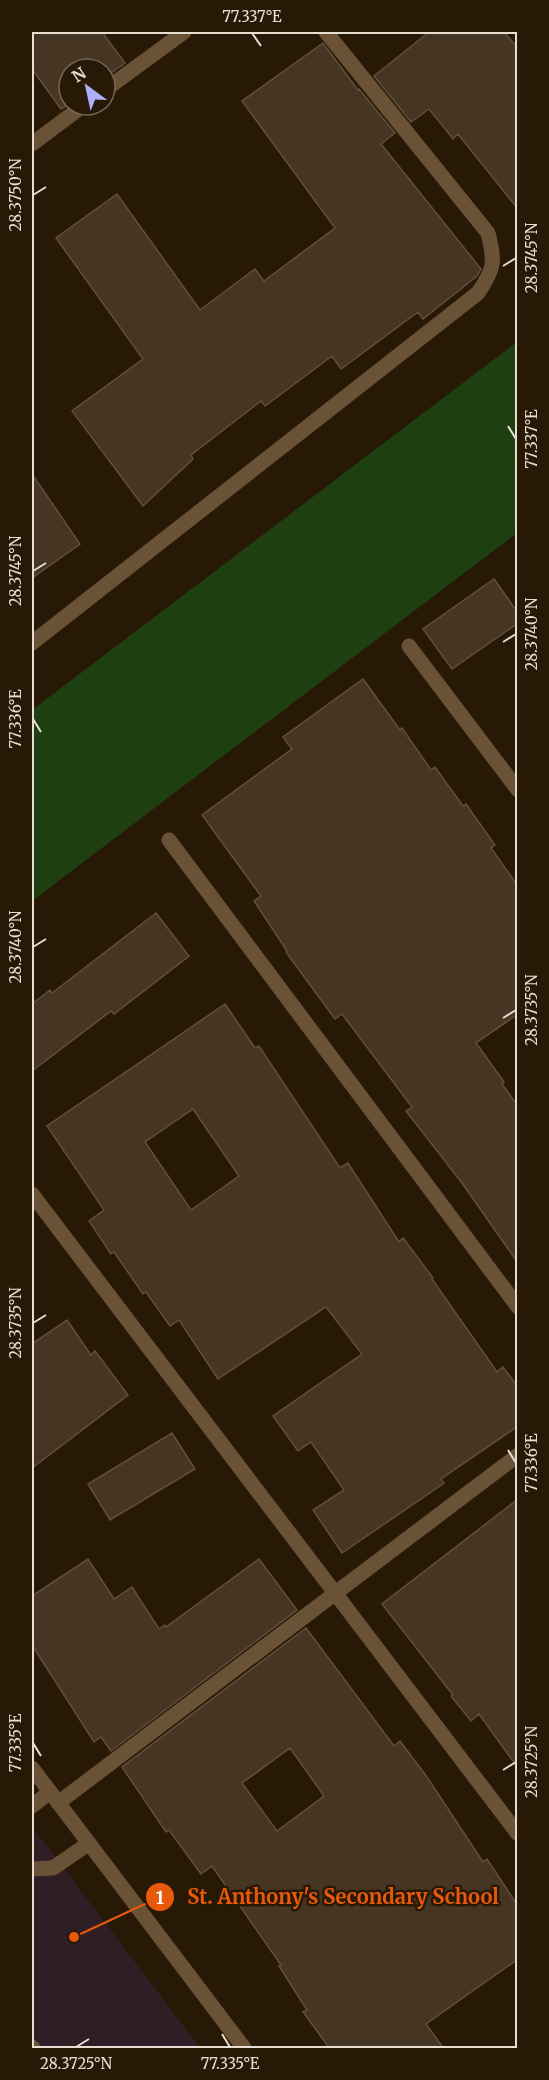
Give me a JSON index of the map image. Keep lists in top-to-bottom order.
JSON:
{
  "places": ["St. Anthony's Secondary School"],
  "north": "top left",
  "coordinates": [
    "77.337°E",
    "28.3750°N",
    "28.3745°N",
    "28.3740°N",
    "77.336°E",
    "28.3735°N",
    "77.335°E",
    "28.3725°N"
  ]
}
